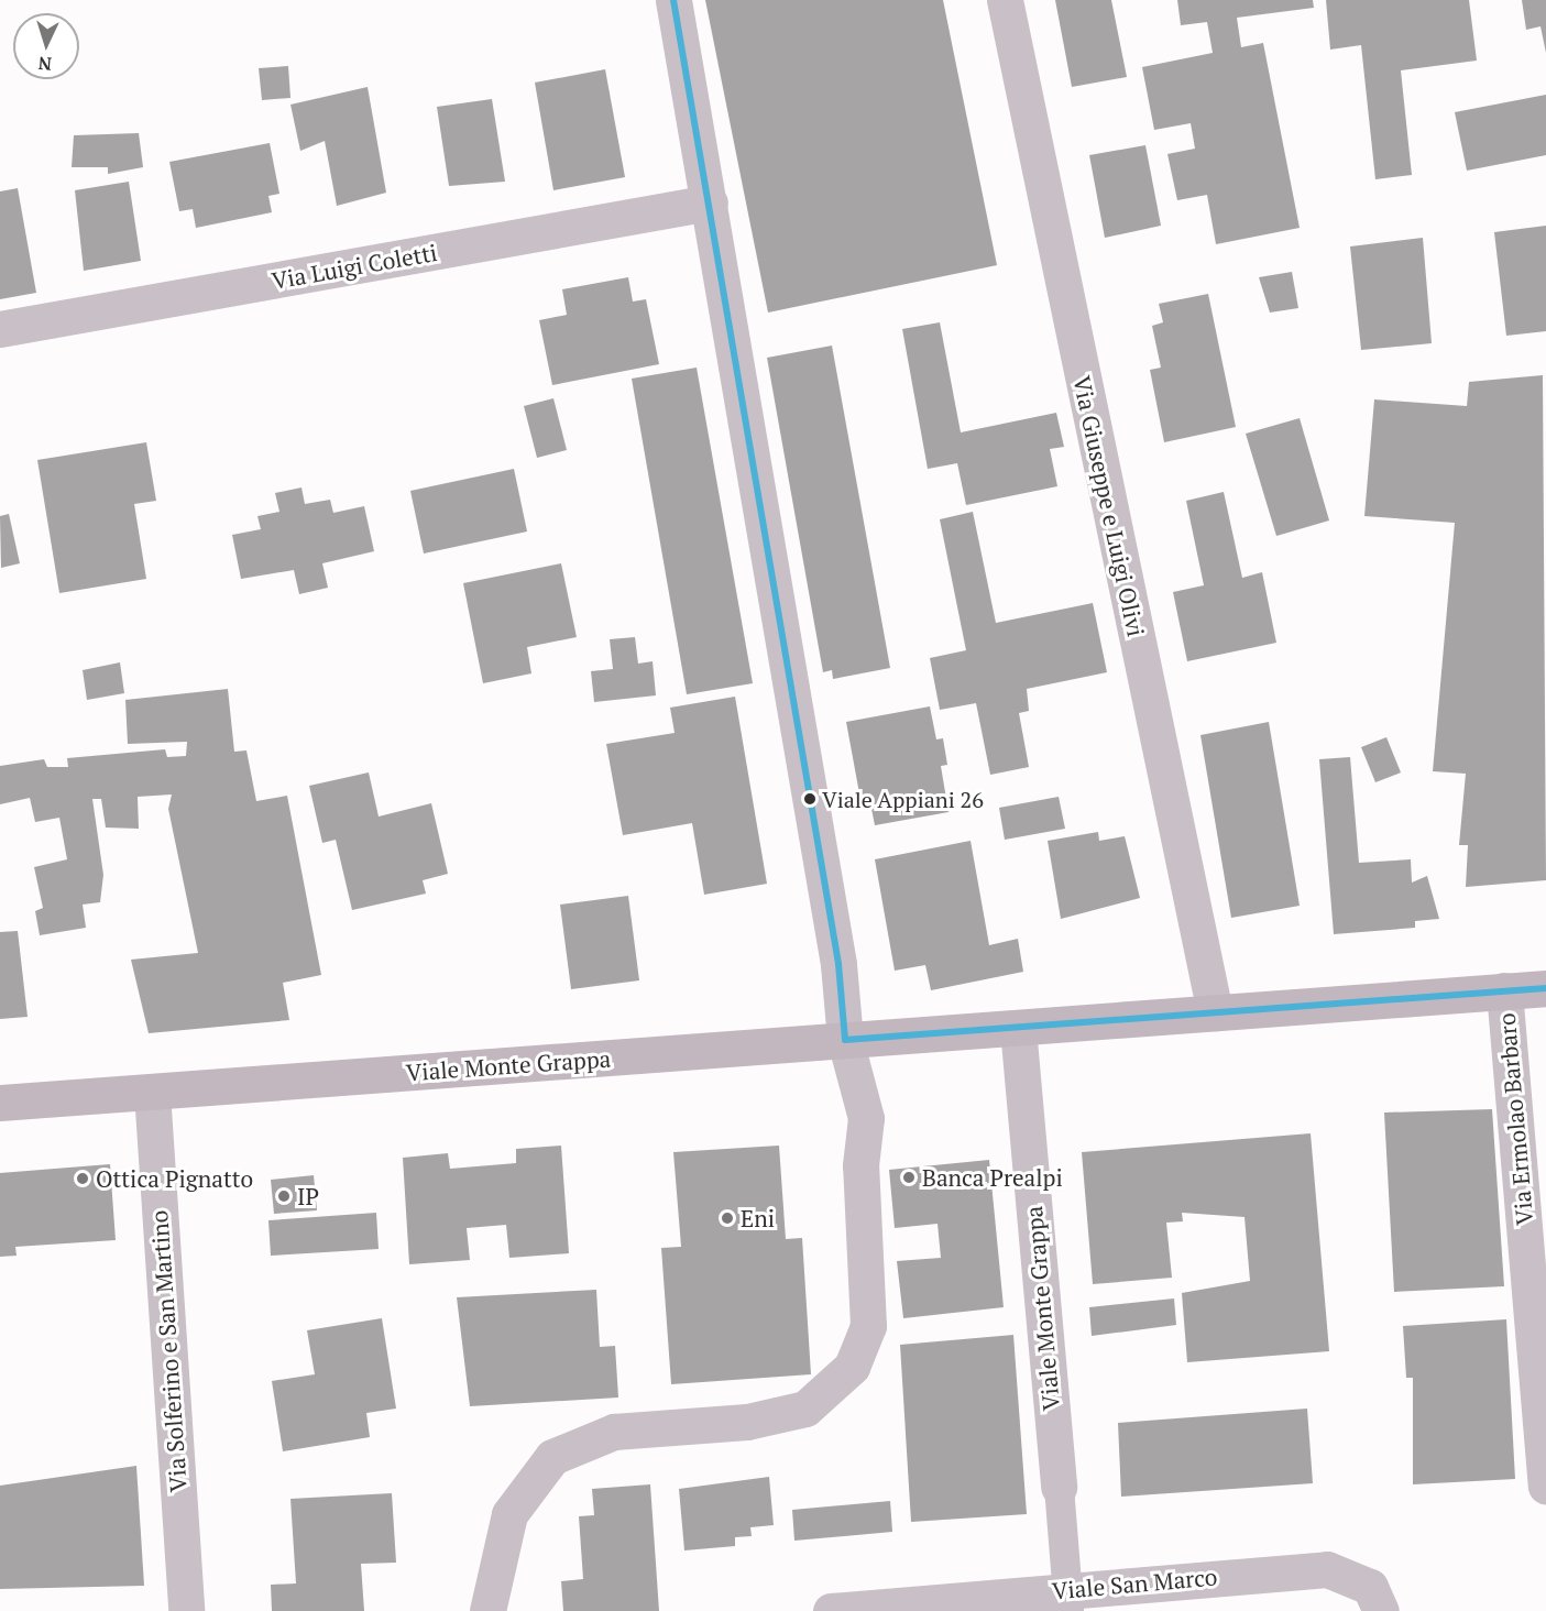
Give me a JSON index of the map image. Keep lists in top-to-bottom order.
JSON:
{
  "streets": {
    "main road": ["Viale Monte Grappa"],
    "street": [
      "Via Luigi Coletti",
      "Via Giuseppe e Luigi Olivi",
      "Via Ermolao Barbaro",
      "Via Solferino e San Martino",
      "Viale San Marco"
    ]
  },
  "crossings": [
    ["Via Giuseppe e Luigi Olivi", "Viale Monte Grappa"],
    ["Viale Monte Grappa", "Via Ermolao Barbaro"],
    ["Viale Monte Grappa", "Via Solferino e San Martino"],
    ["Viale Monte Grappa", "Viale San Marco"]
  ],
  "places": [
    "Viale Appiani 26",
    "Banca Prealpi",
    "Ottica Pignatto",
    "IP",
    "Eni"
  ],
  "north": "bottom"
}
